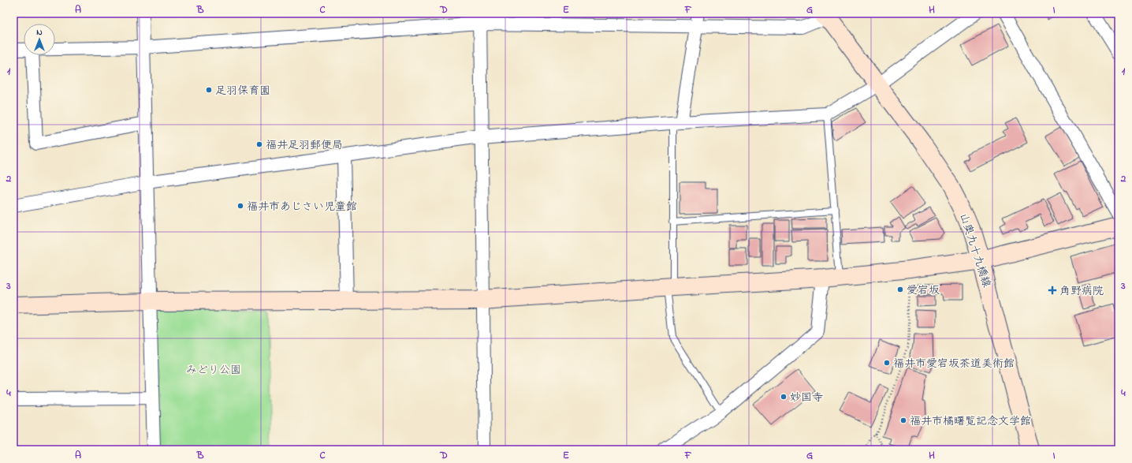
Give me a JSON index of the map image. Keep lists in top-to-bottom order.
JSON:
{
  "streets": {
    "street": ["山奥九十九橋線"]
  },
  "parks": ["みどり公園"],
  "places": {
    "other": [
      "足羽保育園",
      "福井足羽郵便局",
      "福井市あじさい児童館",
      "愛宕坂",
      "福井市愛宕坂茶道美術館",
      "妙国寺",
      "福井市橘曙覧記念文学館"
    ],
    "health": ["角野病院"]
  },
  "north": "top",
  "grid": {
    "columns": [
      "A",
      "B",
      "C",
      "D",
      "E",
      "F",
      "G",
      "H",
      "I"
    ],
    "rows": [
      "1",
      "2",
      "3",
      "4"
    ]
  }
}
